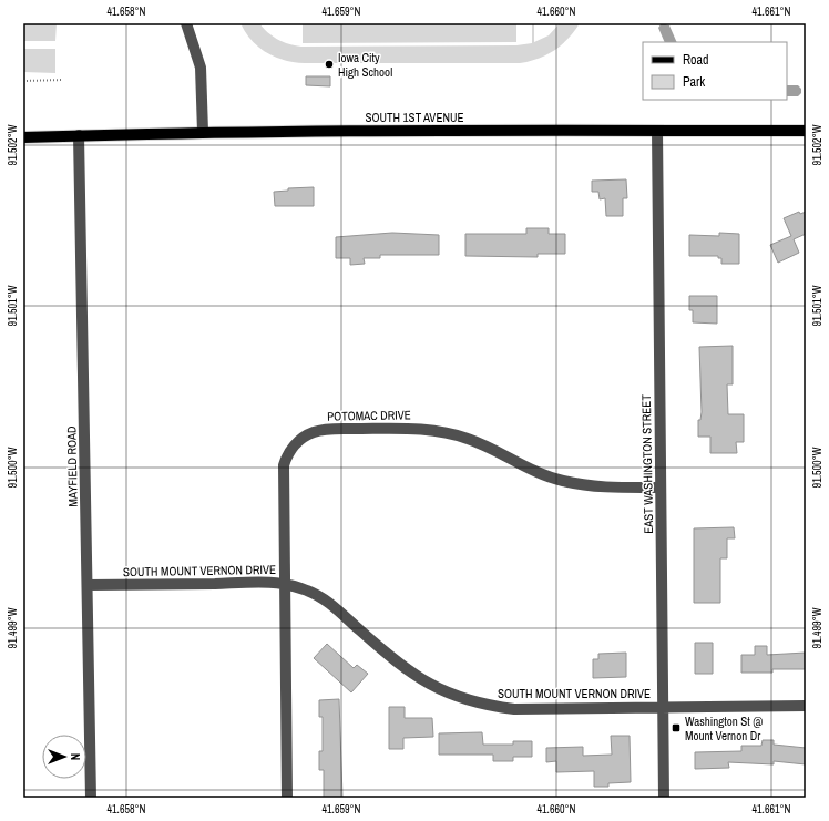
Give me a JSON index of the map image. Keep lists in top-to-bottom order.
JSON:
{
  "streets": {
    "main road": ["SOUTH 1ST AVENUE"],
    "street": [
      "POTOMAC DRIVE",
      "EAST WASHINGTON STREET",
      "MAYFIELD ROAD",
      "SOUTH MOUNT VERNON DRIVE"
    ]
  },
  "crossings": [
    ["SOUTH 1ST AVENUE", "EAST WASHINGTON STREET"],
    ["SOUTH 1ST AVENUE", "MAYFIELD ROAD"],
    ["POTOMAC DRIVE", "EAST WASHINGTON STREET"],
    ["POTOMAC DRIVE", "SOUTH MOUNT VERNON DRIVE"],
    ["EAST WASHINGTON STREET", "SOUTH MOUNT VERNON DRIVE"],
    ["MAYFIELD ROAD", "SOUTH MOUNT VERNON DRIVE"]
  ],
  "places": {
    "other": ["Iowa City High School"],
    "transit": ["Washington St @ Mount Vernon Dr"]
  },
  "legend": ["Road", "Park"],
  "north": "right",
  "coordinates": [
    "41.658°N",
    "41.659°N",
    "41.660°N",
    "41.661°N",
    "91.502°W",
    "91.501°W",
    "91.500°W",
    "91.499°W"
  ]
}
